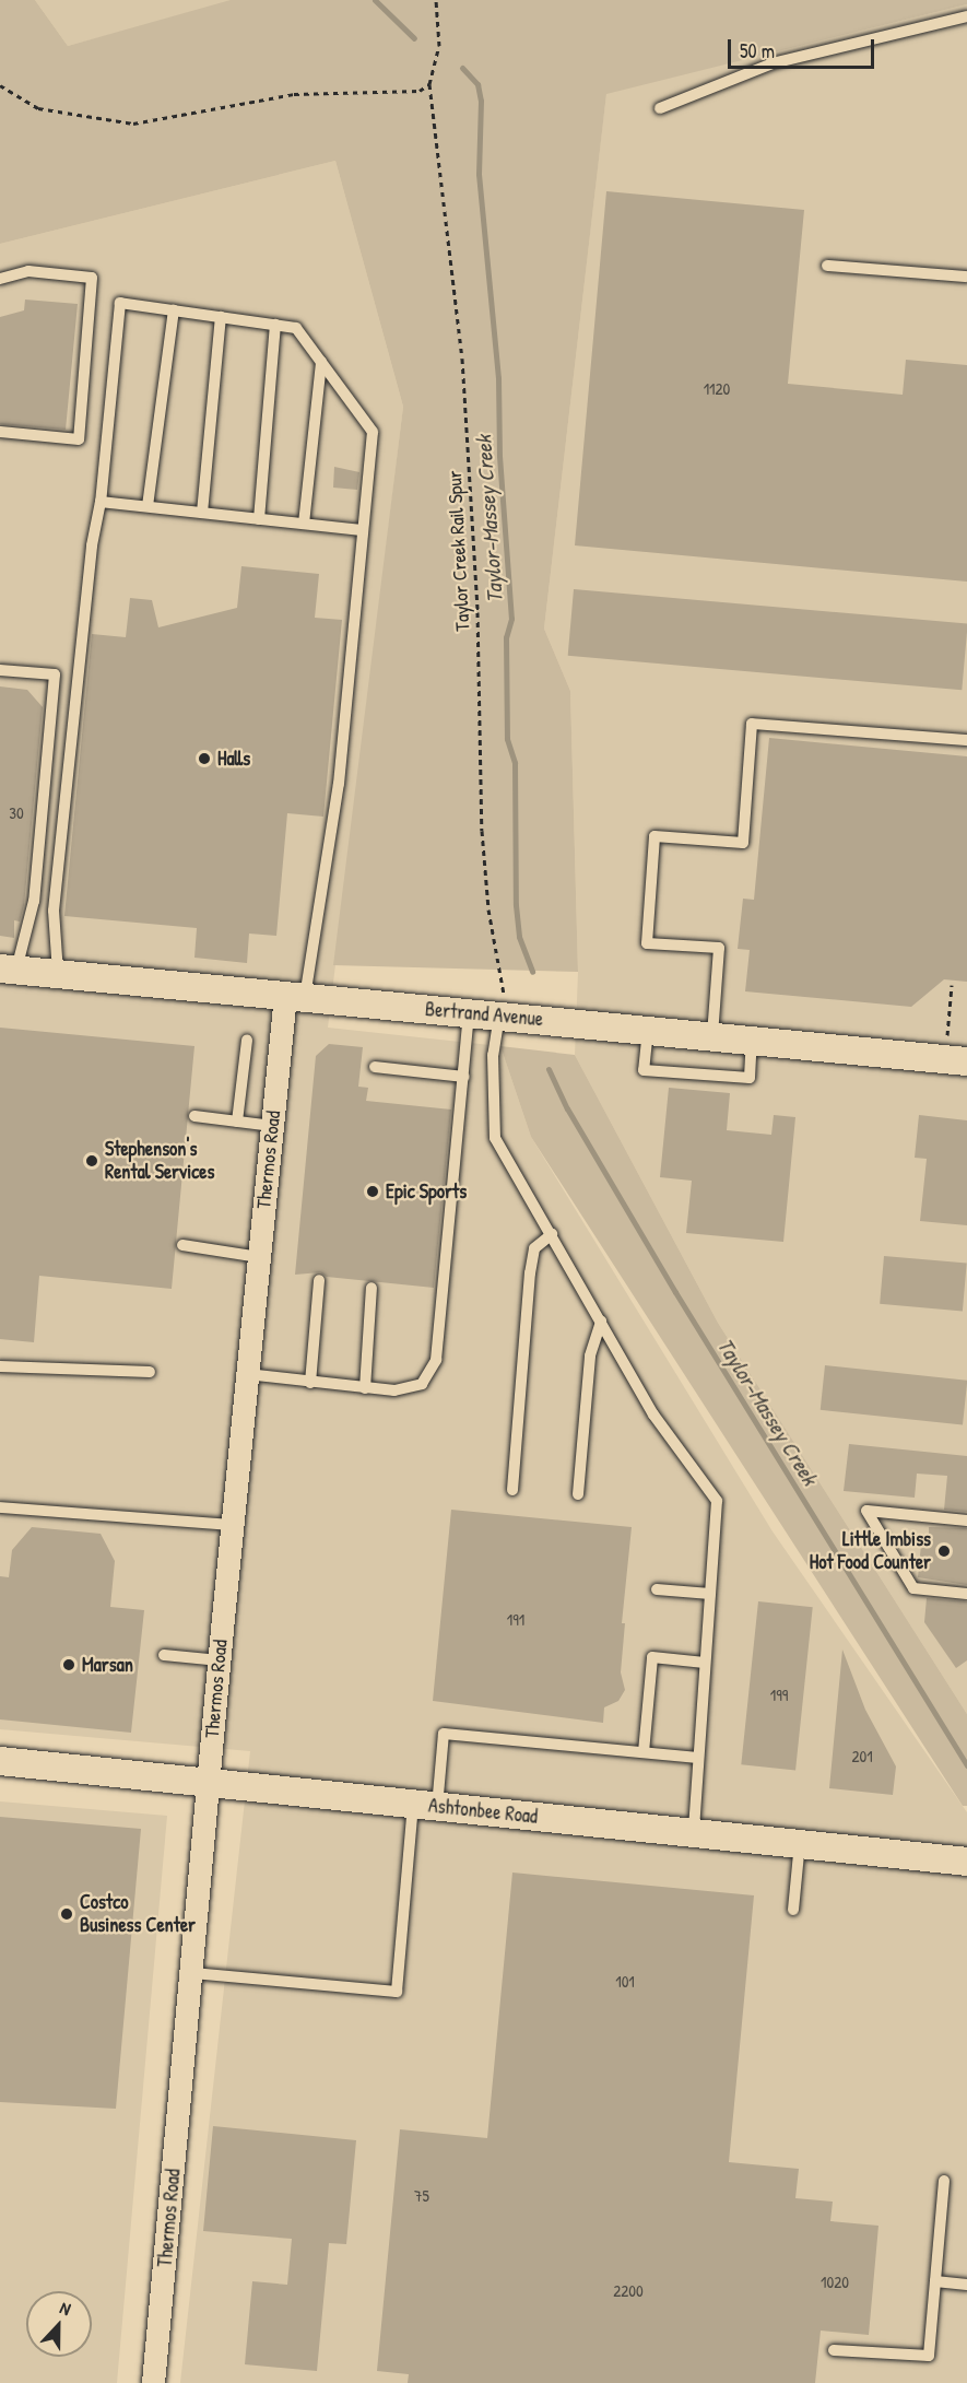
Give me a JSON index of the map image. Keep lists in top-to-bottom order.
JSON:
{
  "streets": {
    "street": ["Bertrand Avenue", "Thermos Road", "Ashtonbee Road"],
    "path": ["Taylor Creek Rail Spur"]
  },
  "crossings": [
    ["Taylor Creek Rail Spur", "Bertrand Avenue"],
    ["Bertrand Avenue", "Thermos Road"],
    ["Thermos Road", "Ashtonbee Road"]
  ],
  "water": ["Taylor-Massey Creek"],
  "places": [
    "Halls",
    "Stephenson's Rental Services",
    "Epic Sports",
    "Little Imbiss Hot Food Counter",
    "Marsan",
    "Costco Business Center"
  ],
  "house_numbers": [
    "1120",
    "30",
    "191",
    "199",
    "201",
    "101",
    "75",
    "1020",
    "2200"
  ],
  "scale_bar": "50 m",
  "north": "top"
}
